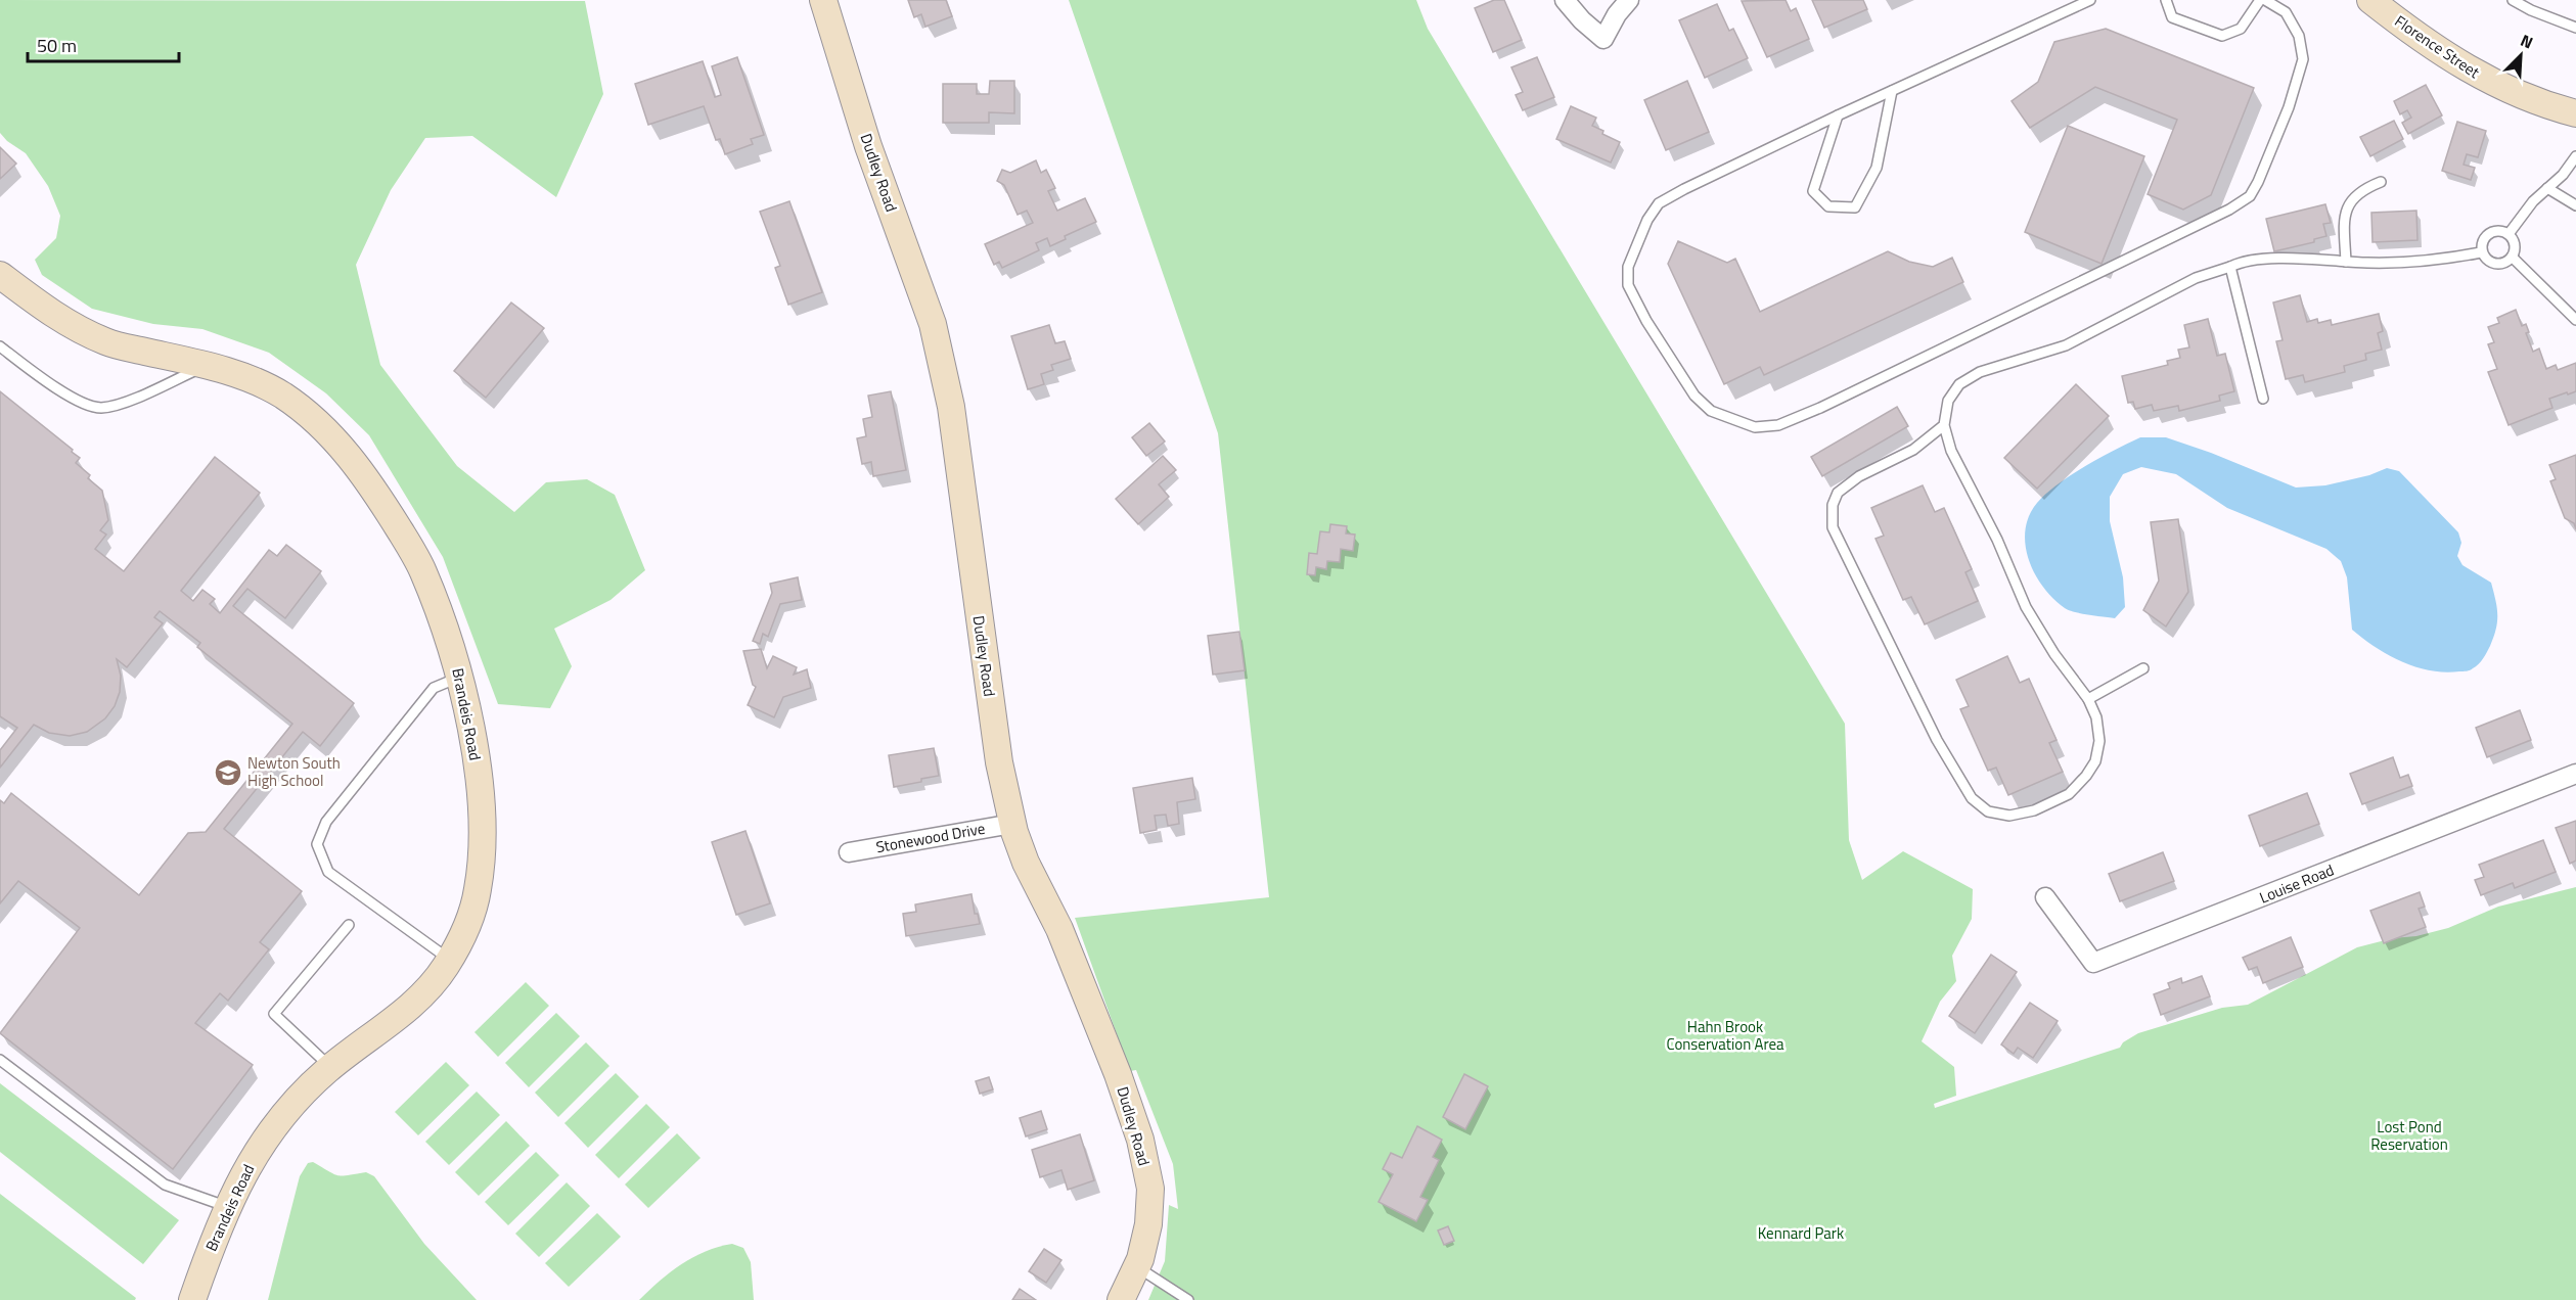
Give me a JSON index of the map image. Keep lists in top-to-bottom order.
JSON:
{
  "streets": {
    "street": [
      "Florence Street",
      "Dudley Road",
      "Brandeis Road",
      "Stonewood Drive",
      "Louise Road"
    ]
  },
  "crossings": [
    ["Dudley Road", "Stonewood Drive"]
  ],
  "parks": ["Hahn Brook Conservation Area", "Lost Pond Reservation", "Kennard Park"],
  "places": {
    "school or university": ["Newton South High School"]
  },
  "scale_bar": "50 m",
  "north": "top right"
}
